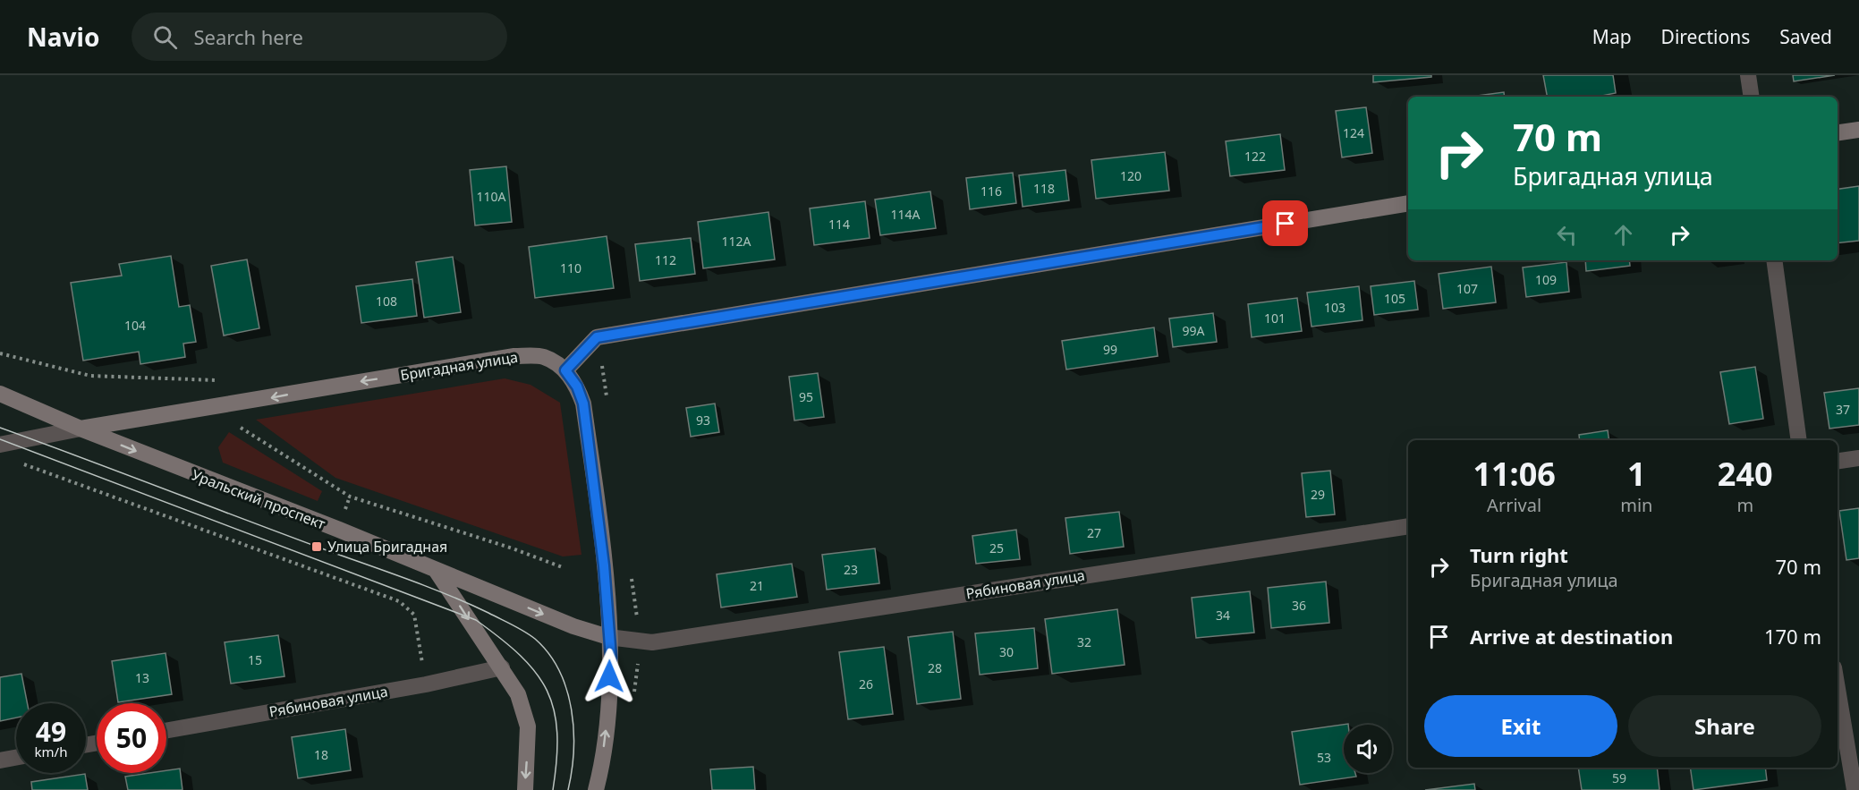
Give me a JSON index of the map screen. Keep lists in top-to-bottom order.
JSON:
{
  "streets": {
    "main road": ["Бригадная улица", "Уральский проспект"],
    "street": ["Рябиновая улица"]
  },
  "crossings": [
    ["Бригадная улица", "Уральский проспект"],
    ["Уральский проспект", "Рябиновая улица"]
  ],
  "one_way": ["Бригадная улица", "Уральский проспект"],
  "places": {
    "transit": ["Улица Бригадная"]
  },
  "house_numbers": [
    "124",
    "122",
    "120",
    "118",
    "116",
    "110А",
    "114А",
    "114",
    "112А",
    "112",
    "110",
    "109",
    "107",
    "105",
    "108",
    "103",
    "101",
    "104",
    "99А",
    "99",
    "95",
    "37",
    "93",
    "29",
    "27",
    "25",
    "23",
    "21",
    "36",
    "34",
    "32",
    "30",
    "15",
    "28",
    "13",
    "26",
    "18",
    "53",
    "59"
  ],
  "page": {
    "header": "Navio",
    "search": "Search here",
    "nav": ["Map", "Directions", "Saved"],
    "turn": ["70 m", "Бригадная улица"],
    "eta": [
      "11:06",
      "Arrival",
      "1",
      "min",
      "240",
      "m"
    ],
    "list": [
      {
        "name": "Turn right",
        "note": "Бригадная улица",
        "value": "70 m"
      },
      {
        "name": "Arrive at destination",
        "value": "170 m"
      }
    ],
    "buttons": ["Exit", "Share"],
    "speed": "49 km/h",
    "limit": "50"
  }
}
